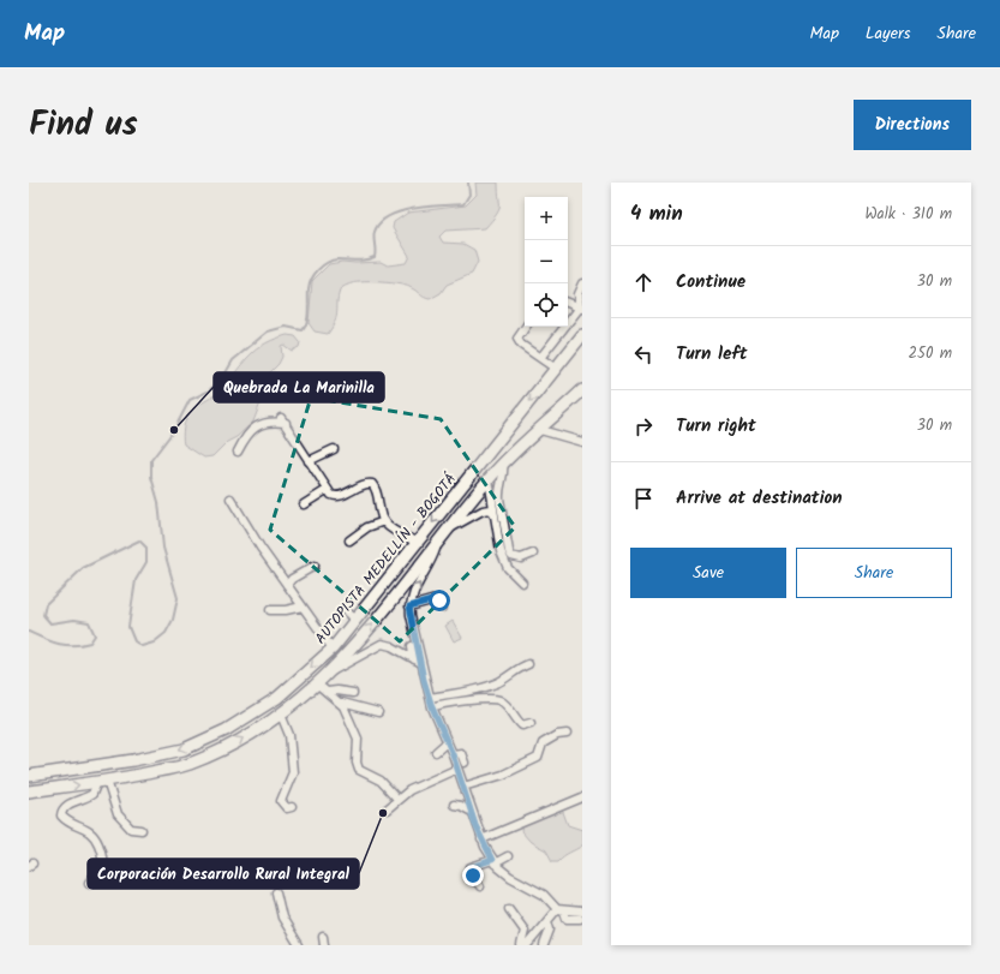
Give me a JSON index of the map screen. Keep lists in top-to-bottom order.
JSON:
{
  "streets": {
    "highway": ["AUTOPISTA MEDELLÍN - BOGOTÁ"]
  },
  "places": ["Quebrada La Marinilla", "Corporación Desarrollo Rural Integral"],
  "page": {
    "header": "Map",
    "nav": ["Map", "Layers", "Share"],
    "title": "Find us",
    "buttons": [
      "Directions",
      ["Save", "Share"]
    ],
    "heading": ["4 min", "Walk · 310 m"],
    "map_buttons": ["+", "−"],
    "list": [
      ["Continue", "30 m"],
      ["Turn left", "250 m"],
      ["Turn right", "30 m"],
      "Arrive at destination"
    ]
  }
}
